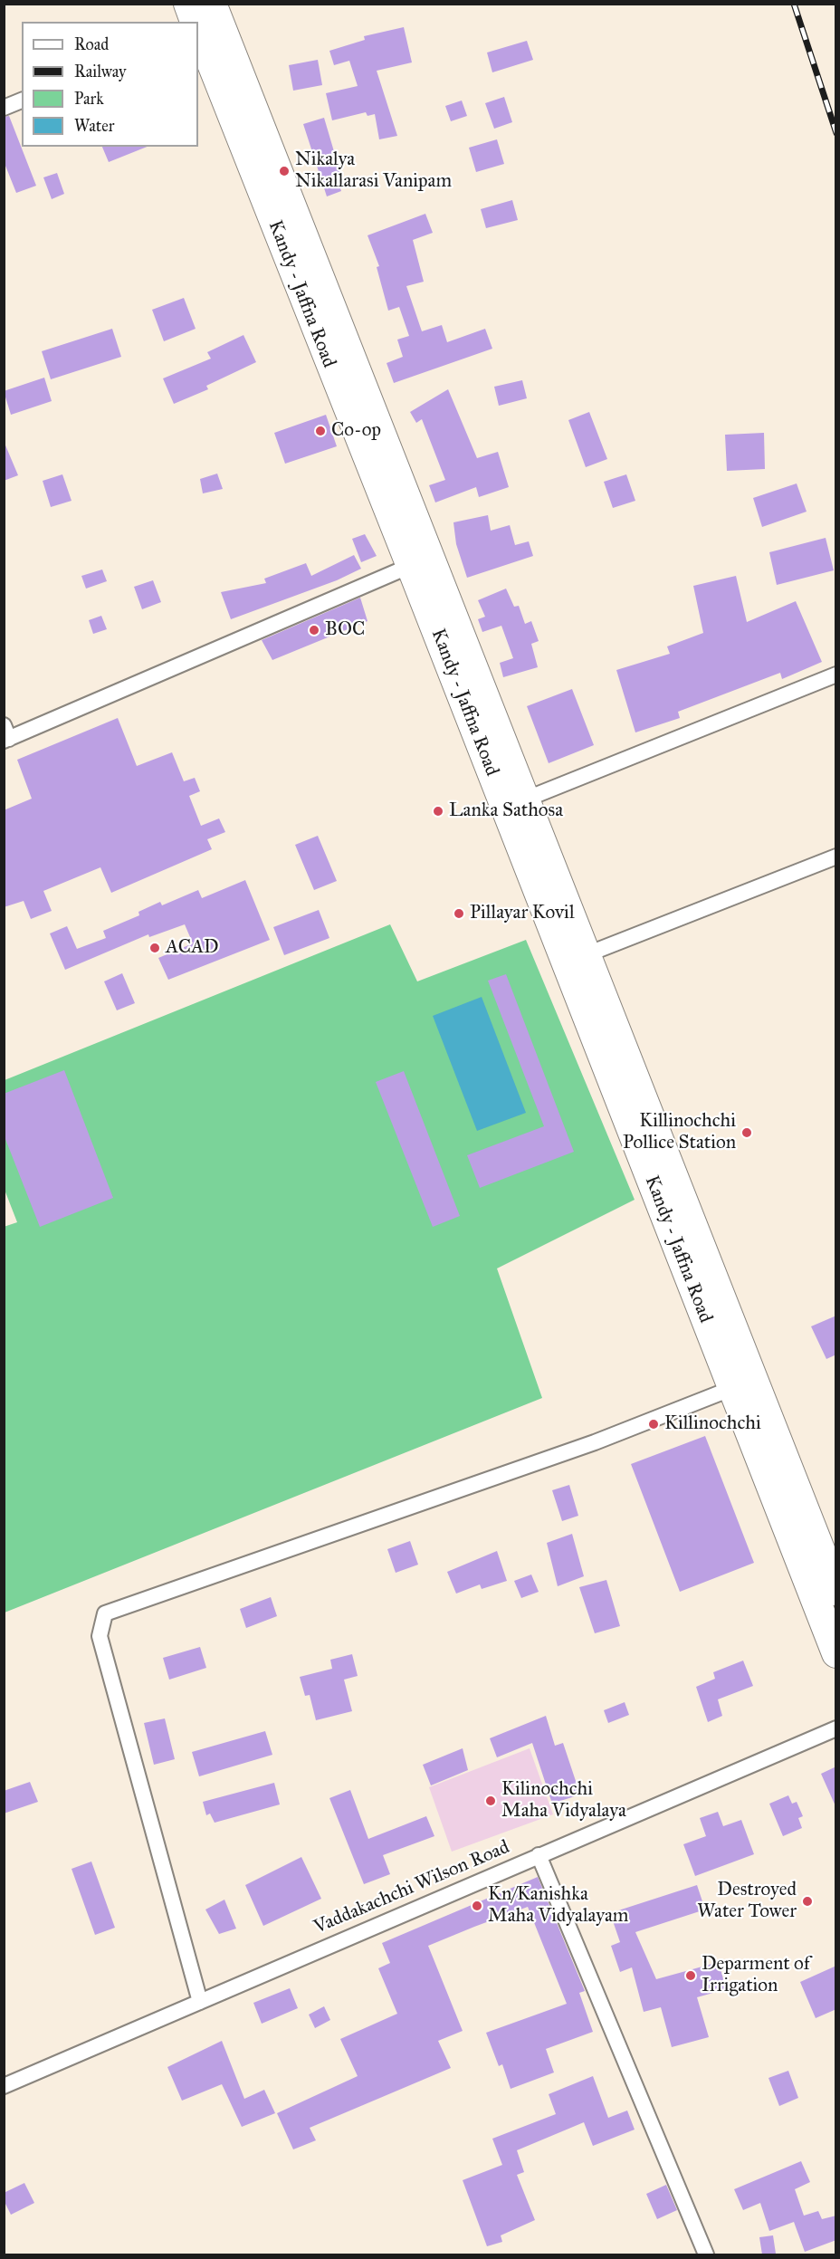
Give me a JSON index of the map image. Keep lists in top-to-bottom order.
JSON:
{
  "streets": {
    "highway": ["Kandy - Jaffna Road"],
    "street": ["Vaddakachchi Wilson Road"]
  },
  "places": [
    "Nikalya Nikallarasi Vanipam",
    "Co-op",
    "BOC",
    "Lanka Sathosa",
    "Pillayar Kovil",
    "ACAD",
    "Killinochchi Pollice Station",
    "Killinochchi",
    "Kilinochchi Maha Vidyalaya",
    "Destroyed Water Tower",
    "Kn/Kanishka Maha Vidyalayam",
    "Deparment of Irrigation"
  ],
  "legend": [
    "Road",
    "Railway",
    "Park",
    "Water"
  ]
}
